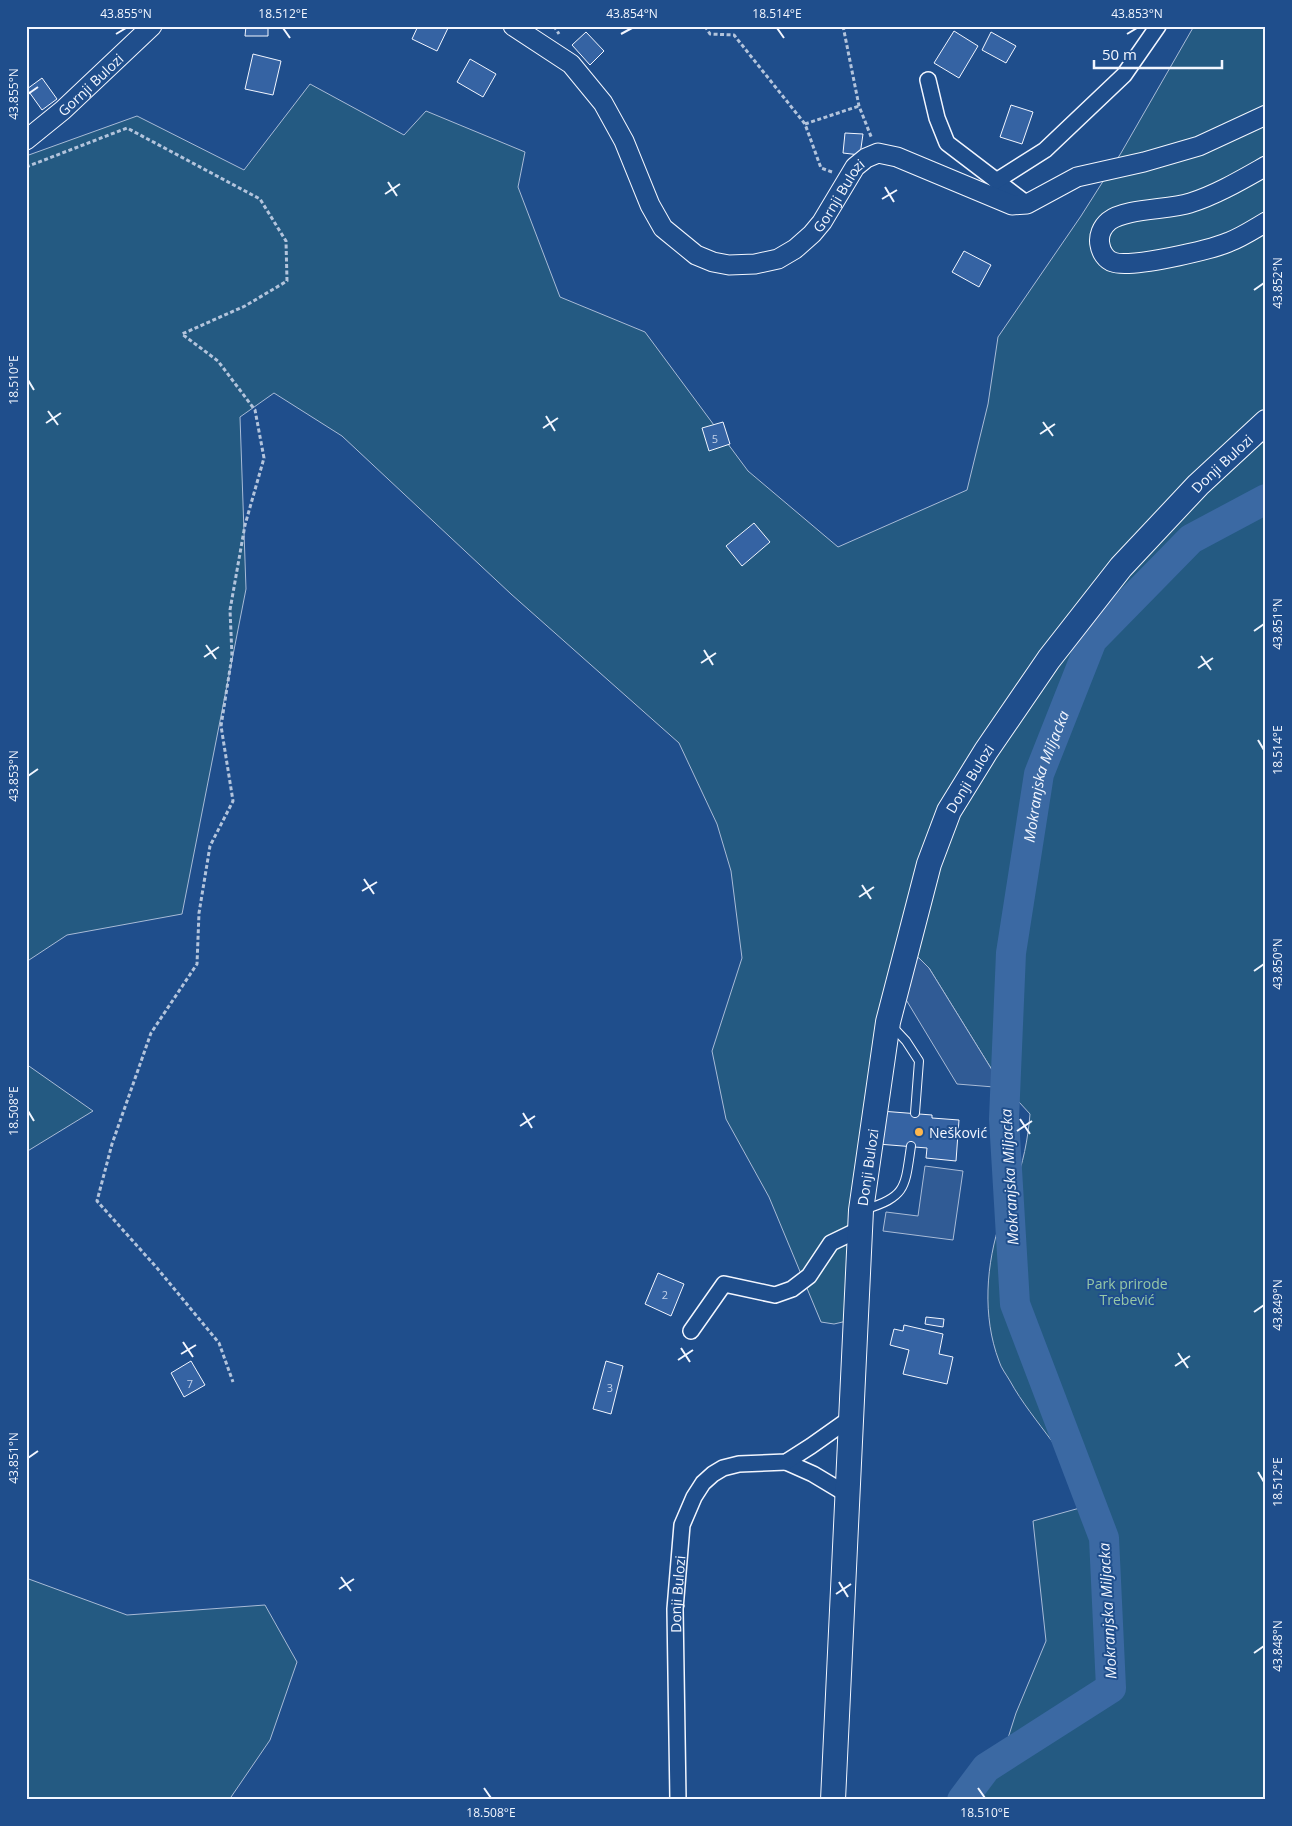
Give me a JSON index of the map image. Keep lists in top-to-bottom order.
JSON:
{
  "streets": {
    "main road": ["Donji Bulozi"],
    "street": ["Gornji Bulozi"]
  },
  "water": ["Mokranjska Miljacka"],
  "parks": ["Park prirode Trebević"],
  "places": ["Nešković"],
  "house_numbers": [
    "5",
    "2",
    "7",
    "3"
  ],
  "scale_bar": "50 m",
  "coordinates": [
    "43.855°N",
    "18.512°E",
    "43.854°N",
    "18.514°E",
    "43.853°N",
    "43.852°N",
    "18.510°E",
    "43.851°N",
    "43.850°N",
    "18.508°E",
    "43.849°N",
    "43.848°N"
  ]
}
